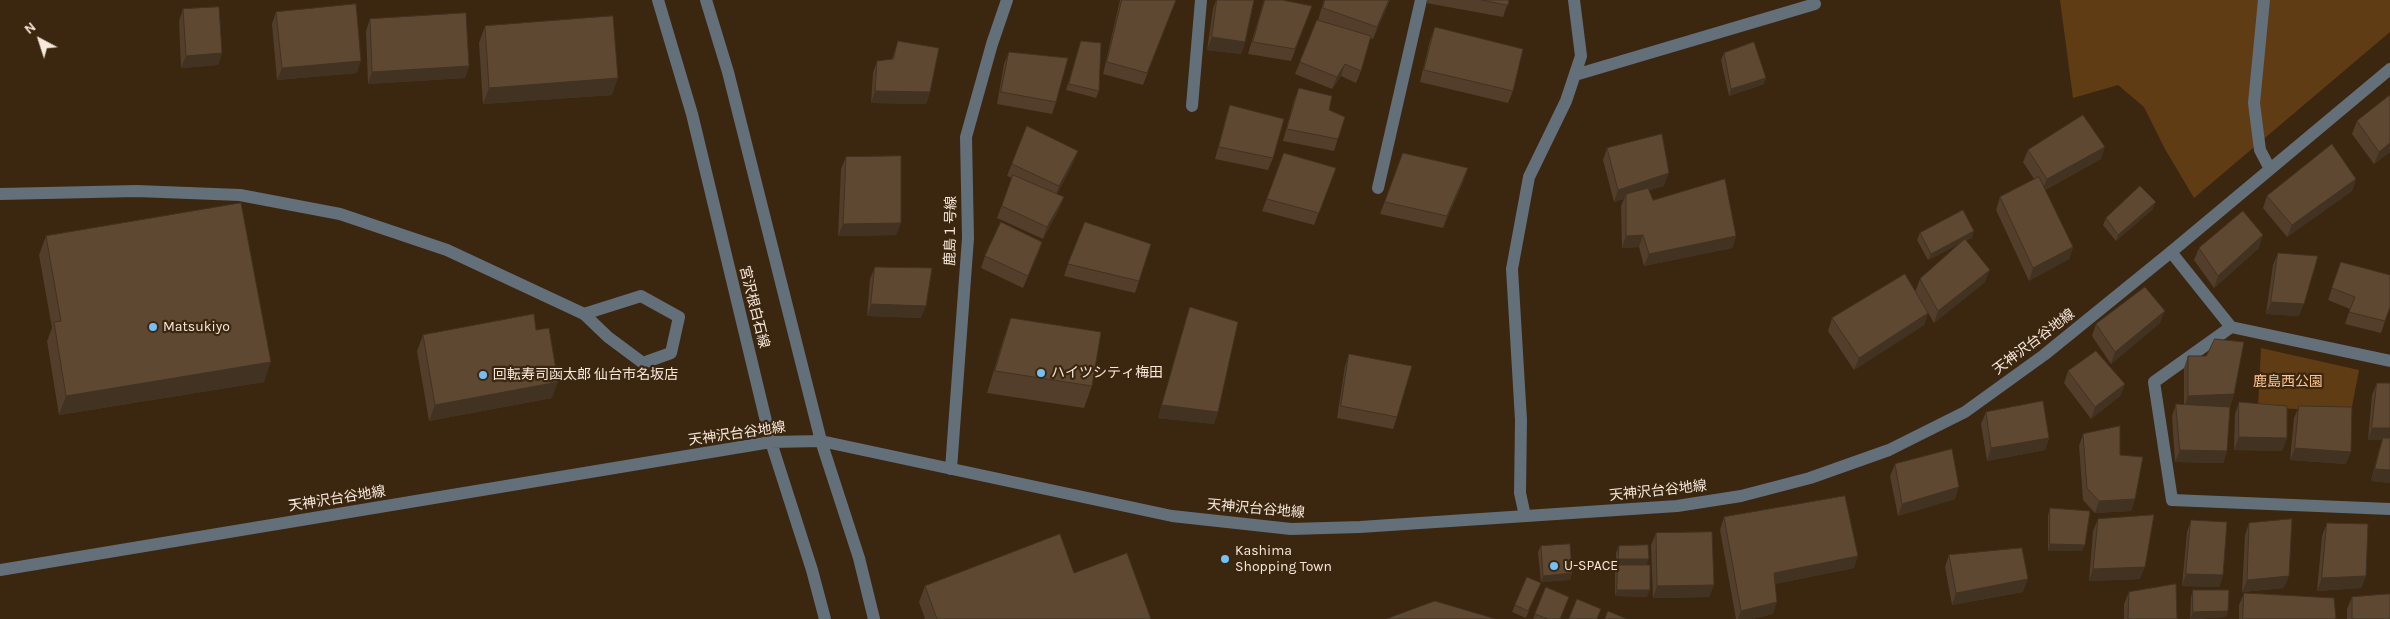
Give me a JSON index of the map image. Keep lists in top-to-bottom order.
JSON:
{
  "streets": {
    "street": ["鹿島１号線", "宮沢根白石線", "天神沢台谷地線"]
  },
  "crossings": [
    ["鹿島１号線", "天神沢台谷地線"],
    ["宮沢根白石線", "天神沢台谷地線"]
  ],
  "parks": ["鹿島西公園"],
  "places": [
    "Matsukiyo",
    "ハイツシティ梅田",
    "回転寿司函太郎 仙台市名坂店",
    "Kashima Shopping Town",
    "U-SPACE"
  ],
  "north": "top left"
}
